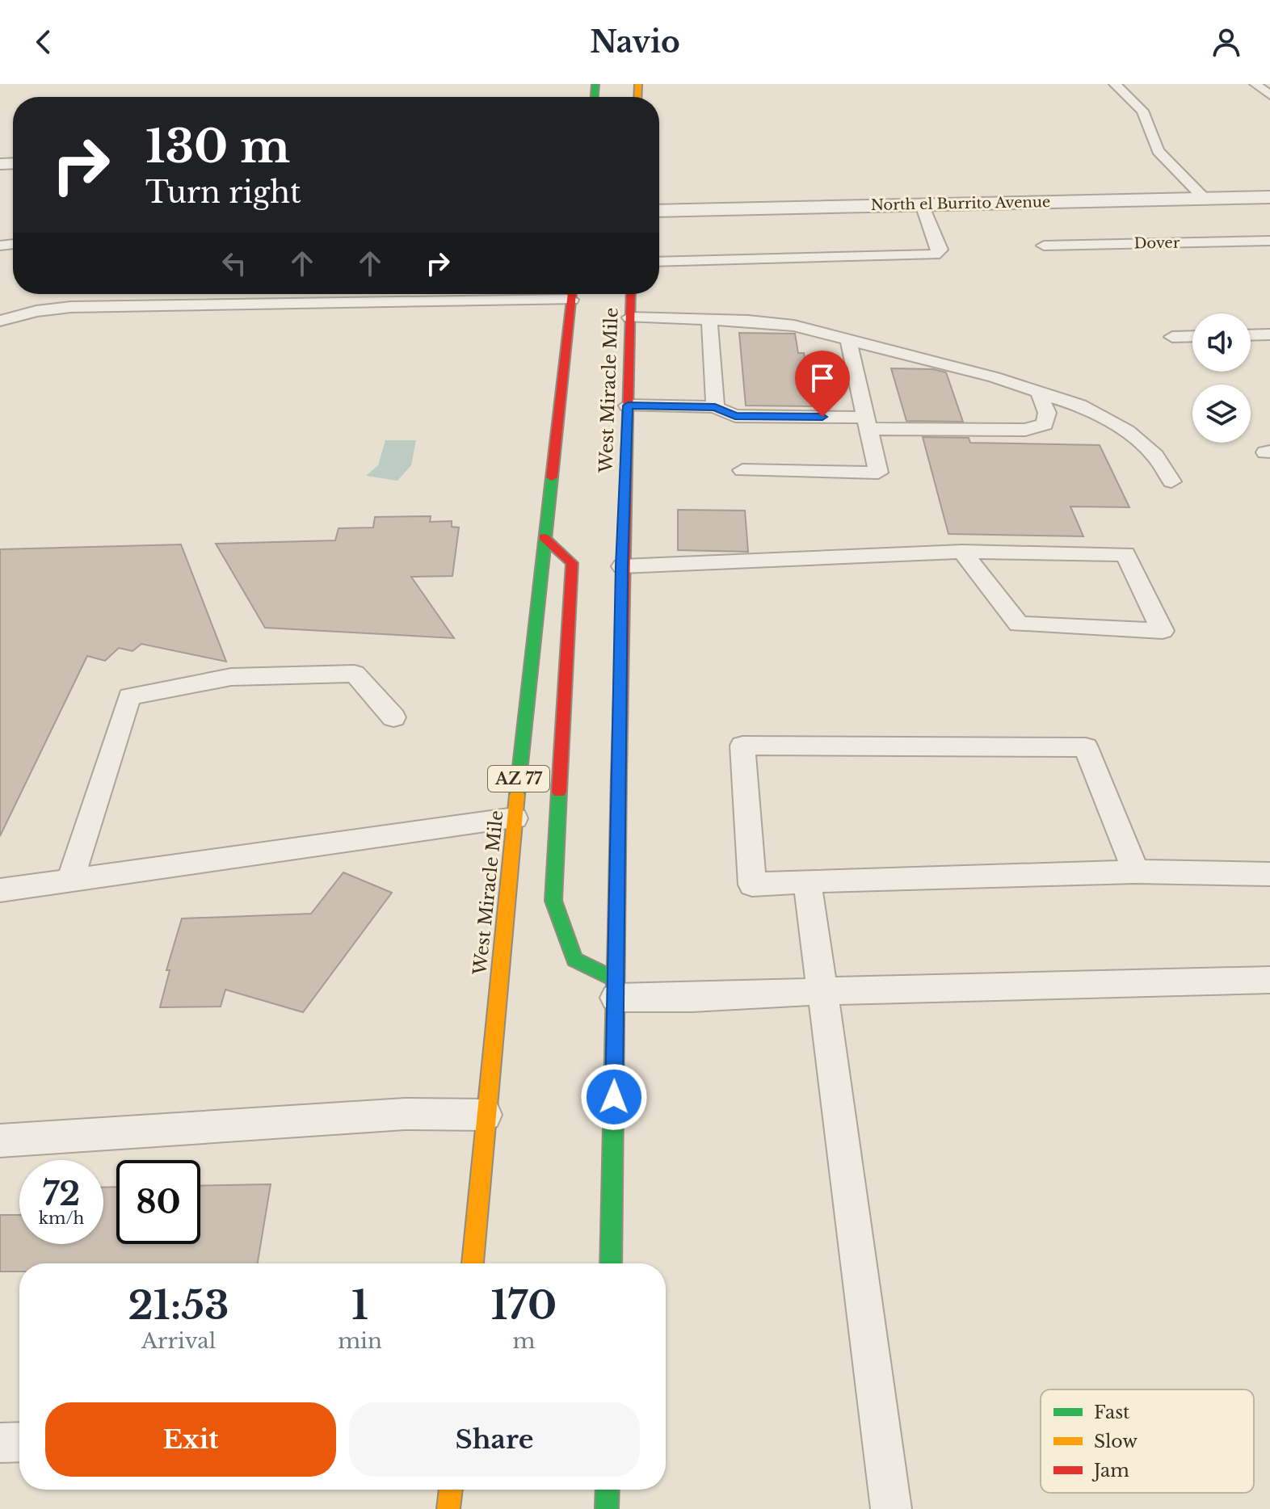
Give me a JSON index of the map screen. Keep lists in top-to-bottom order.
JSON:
{
  "streets": {
    "highway": ["West Miracle Mile", "AZ 77"],
    "street": ["North el Burrito Avenue"],
    "lane": ["Dover"]
  },
  "legend": ["Fast", "Slow", "Jam"],
  "page": {
    "header": "Navio",
    "turn": ["130 m", "Turn right"],
    "speed": "72 km/h",
    "limit": "80",
    "eta": [
      "21:53",
      "Arrival",
      "1",
      "min",
      "170",
      "m"
    ],
    "buttons": ["Exit", "Share"]
  }
}
